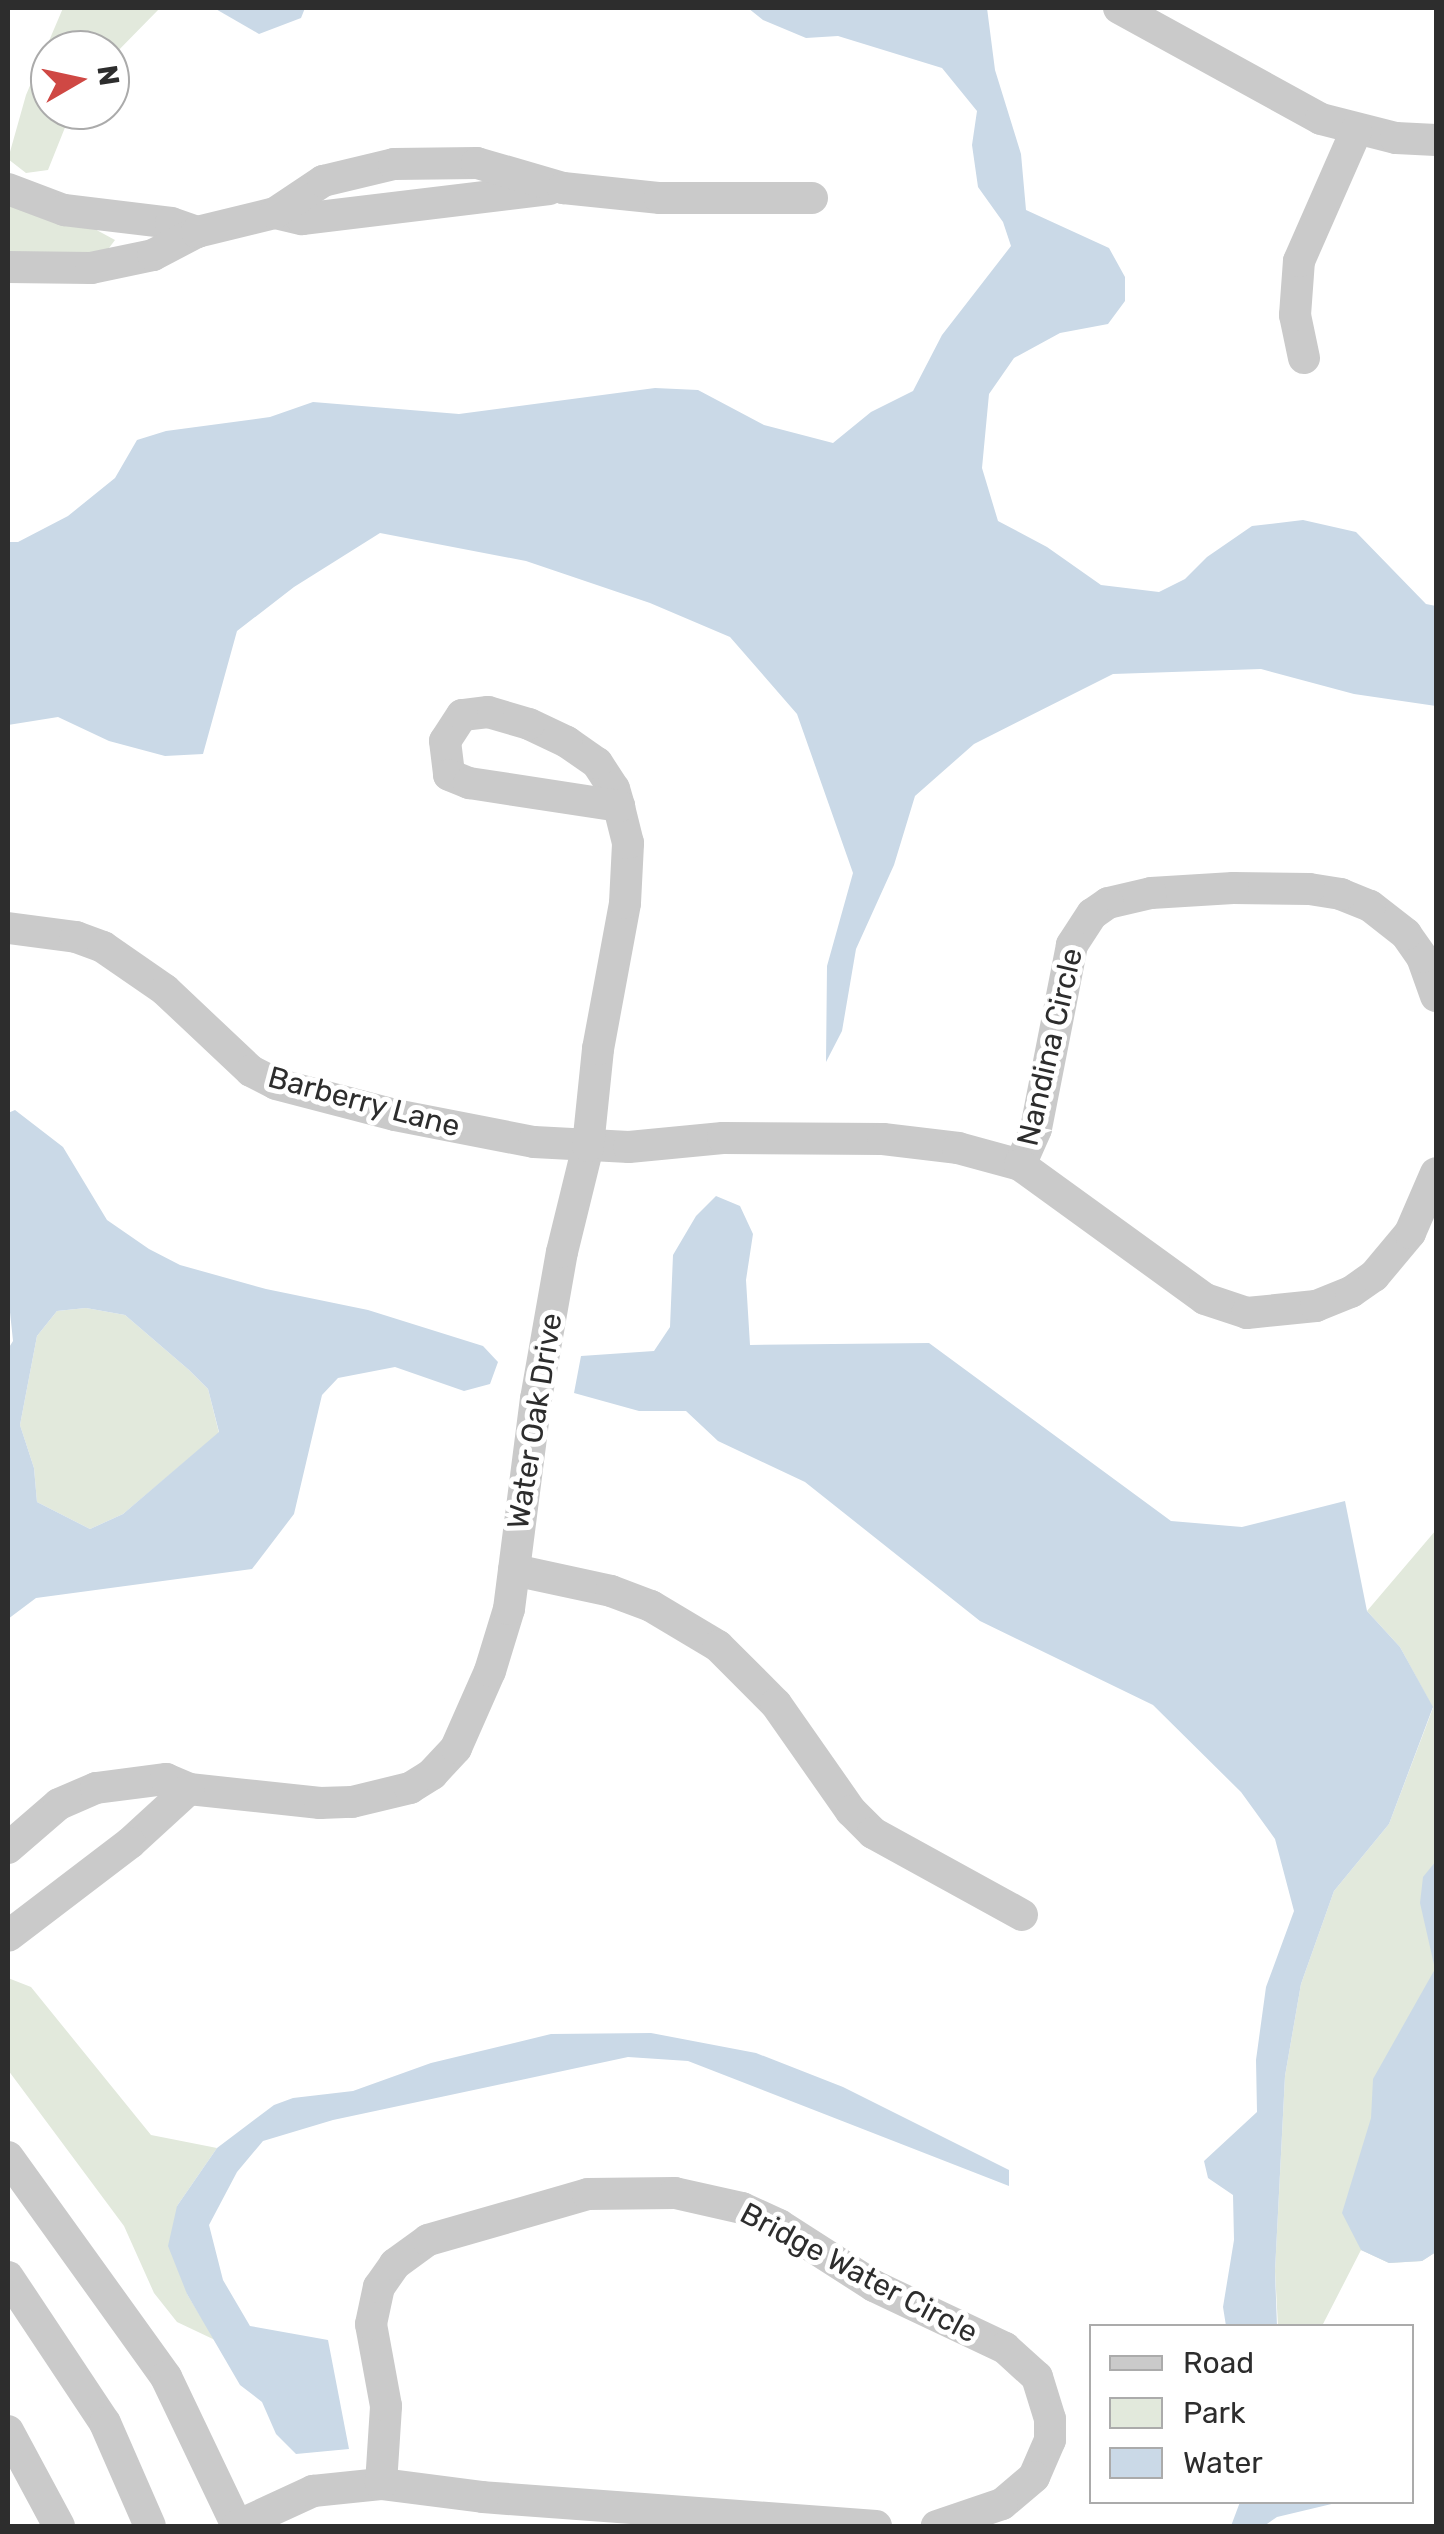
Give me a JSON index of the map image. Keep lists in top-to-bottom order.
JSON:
{
  "streets": {
    "street": [
      "Nandina Circle",
      "Barberry Lane",
      "Water Oak Drive",
      "Bridge Water Circle"
    ]
  },
  "crossings": [
    ["Nandina Circle", "Barberry Lane"],
    ["Nandina Circle", "Water Oak Drive"],
    ["Barberry Lane", "Water Oak Drive"]
  ],
  "legend": ["Road", "Park", "Water"],
  "north": "right"
}
